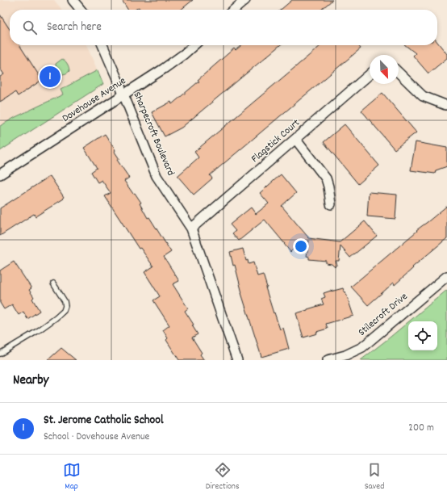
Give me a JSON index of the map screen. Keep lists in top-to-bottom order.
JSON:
{
  "streets": {
    "street": [
      "Dovehouse Avenue",
      "Sharpecroft Boulevard",
      "Flagstick Court",
      "Stilecroft Drive"
    ]
  },
  "crossings": [
    ["Dovehouse Avenue", "Sharpecroft Boulevard"],
    ["Sharpecroft Boulevard", "Flagstick Court"]
  ],
  "north": "bottom right",
  "page": {
    "search": "Search here",
    "pins": "1",
    "heading": "Nearby",
    "list": [
      {
        "mark": "1",
        "name": "St. Jerome Catholic School",
        "note": "School · Dovehouse Avenue",
        "value": "200 m"
      }
    ],
    "nav": ["Map", "Directions", "Saved"]
  }
}
